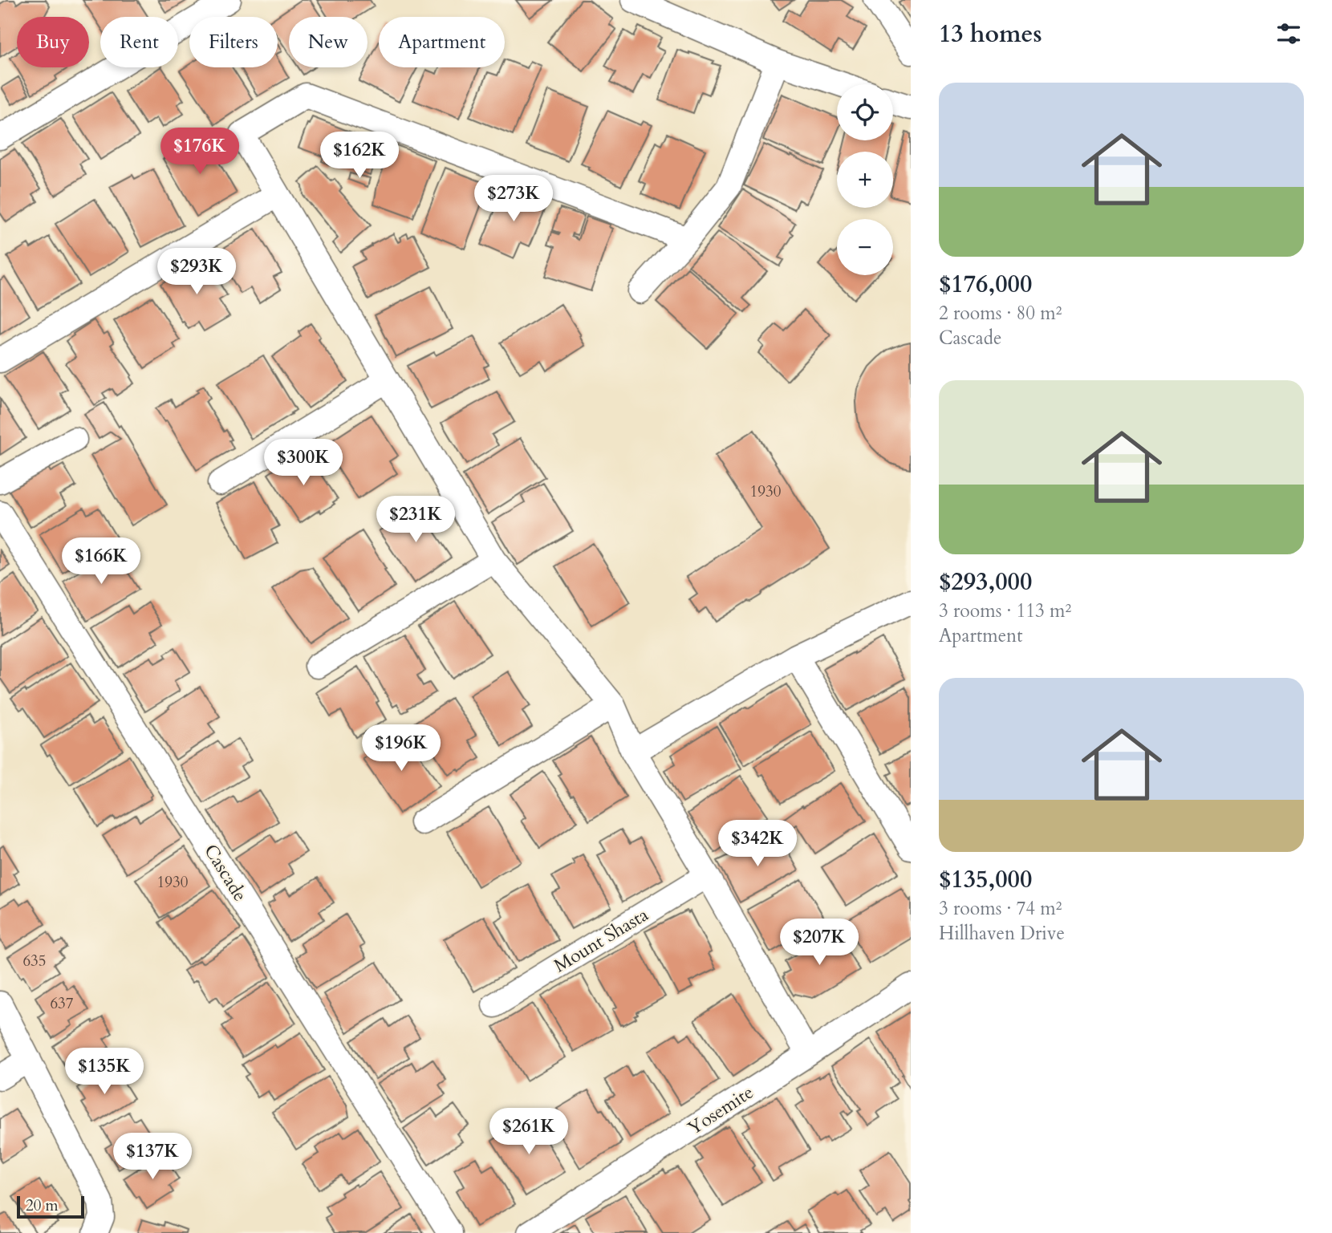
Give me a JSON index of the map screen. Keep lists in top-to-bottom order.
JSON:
{
  "streets": {
    "street": ["Cascade", "Mount Shasta", "Yosemite"]
  },
  "house_numbers": [
    "1930",
    "1930",
    "635",
    "637"
  ],
  "scale_bar": "20 m",
  "page": {
    "heading": "13 homes",
    "chip": [
      "Buy",
      "Rent",
      "Filters",
      "New",
      "Apartment"
    ],
    "list": [
      {
        "name": "$176,000",
        "note": "2 rooms · 80 m² · Cascade"
      },
      {
        "name": "$293,000",
        "note": "3 rooms · 113 m² · Apartment"
      },
      {
        "name": "$135,000",
        "note": "3 rooms · 74 m² · Hillhaven Drive"
      }
    ],
    "map_buttons": ["+", "−"],
    "price": [
      "$176K",
      "$162K",
      "$273K",
      "$293K",
      "$300K",
      "$231K",
      "$166K",
      "$196K",
      "$342K",
      "$207K",
      "$135K",
      "$261K",
      "$137K"
    ],
    "scale": "20 m"
  }
}
